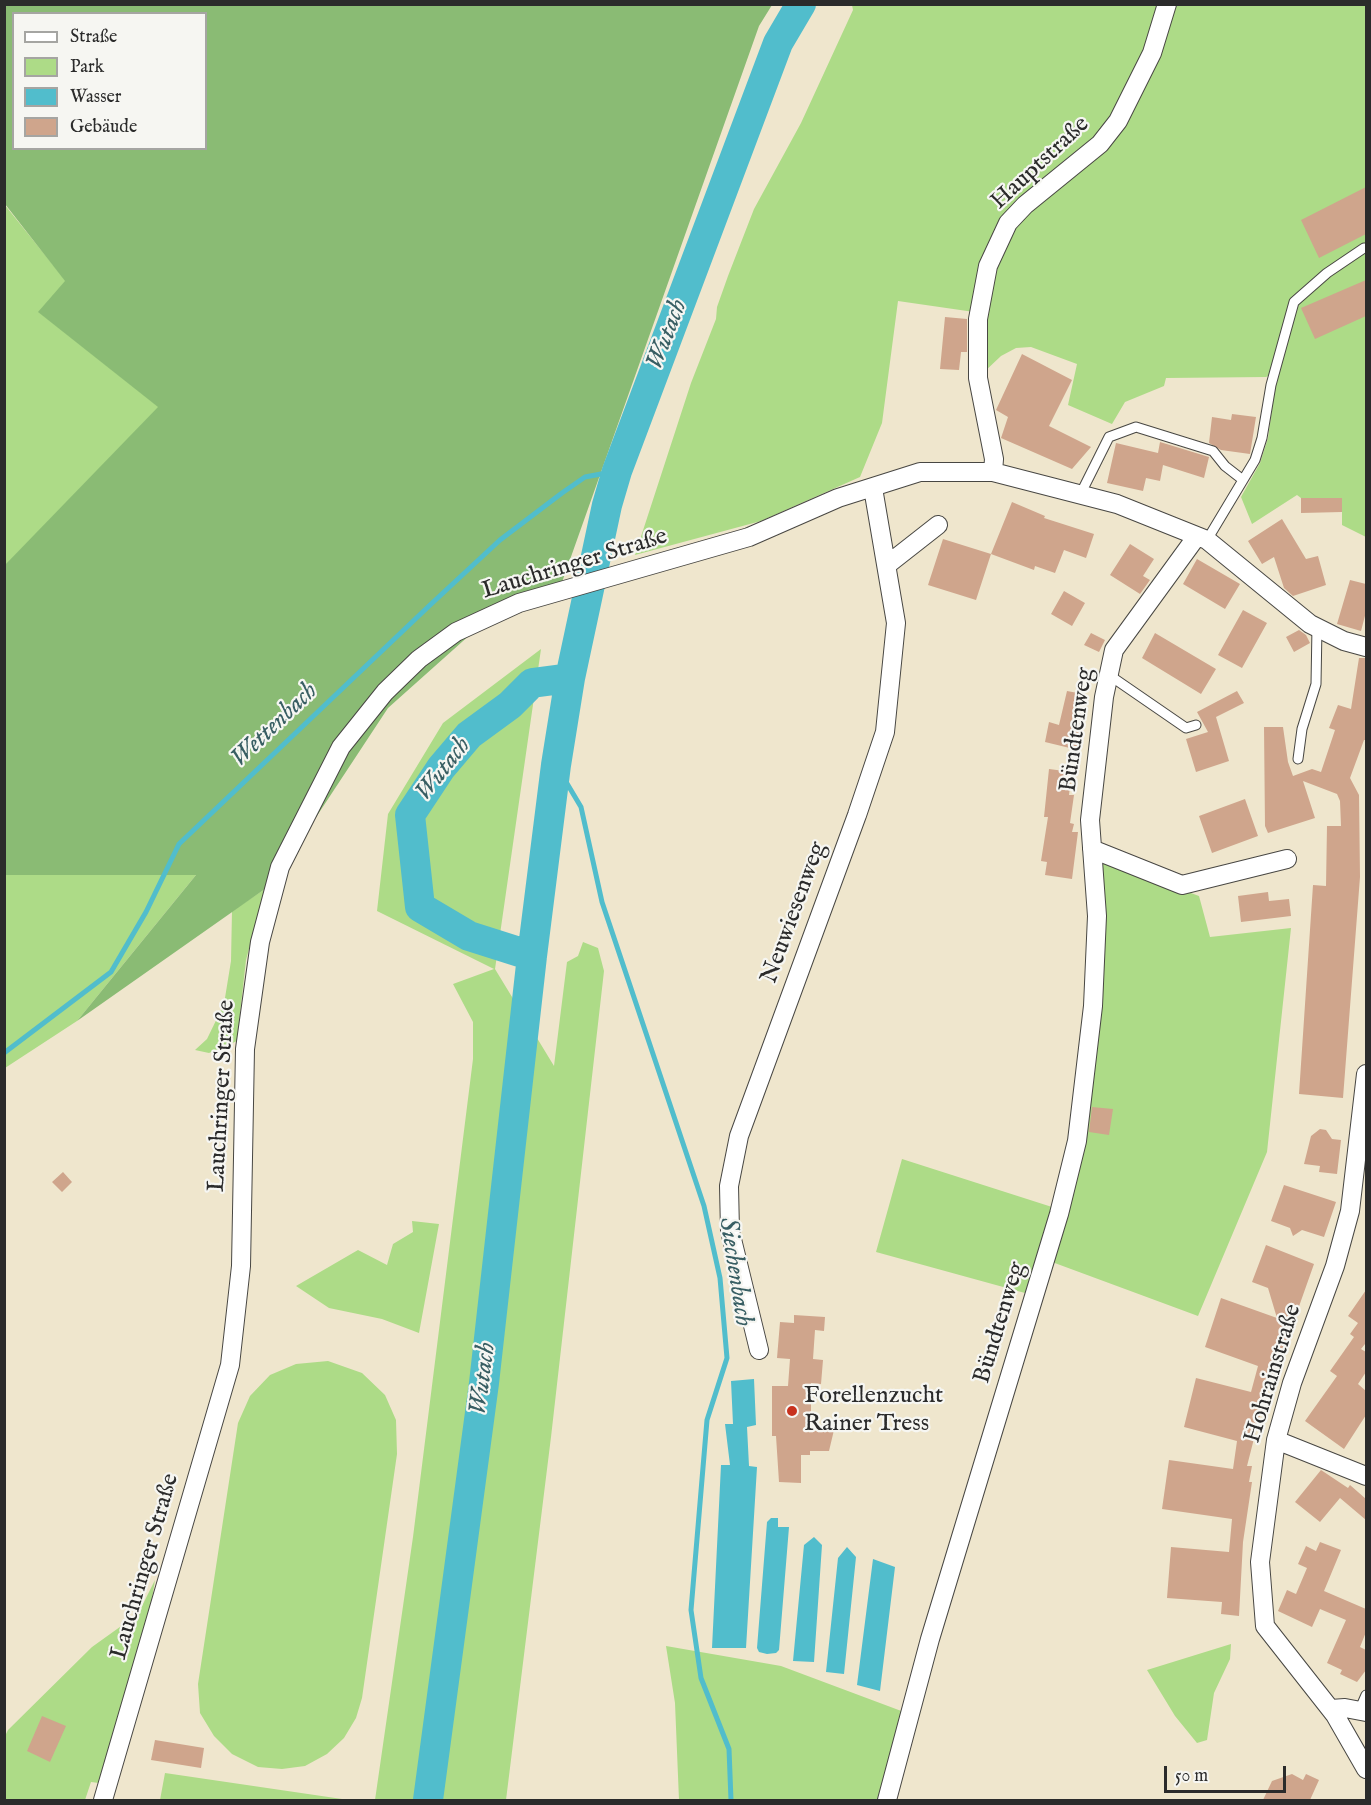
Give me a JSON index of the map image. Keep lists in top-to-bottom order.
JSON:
{
  "streets": {
    "street": [
      "Hauptstraße",
      "Lauchringer Straße",
      "Bündtenweg",
      "Neuwiesenweg",
      "Hohrainstraße"
    ]
  },
  "crossings": [
    ["Lauchringer Straße", "Neuwiesenweg"]
  ],
  "water": ["Wutach", "Wettenbach", "Siechenbach"],
  "places": ["Forellenzucht Rainer Tress"],
  "legend": [
    "Straße",
    "Park",
    "Wasser",
    "Gebäude"
  ],
  "scale_bar": "50 m"
}
